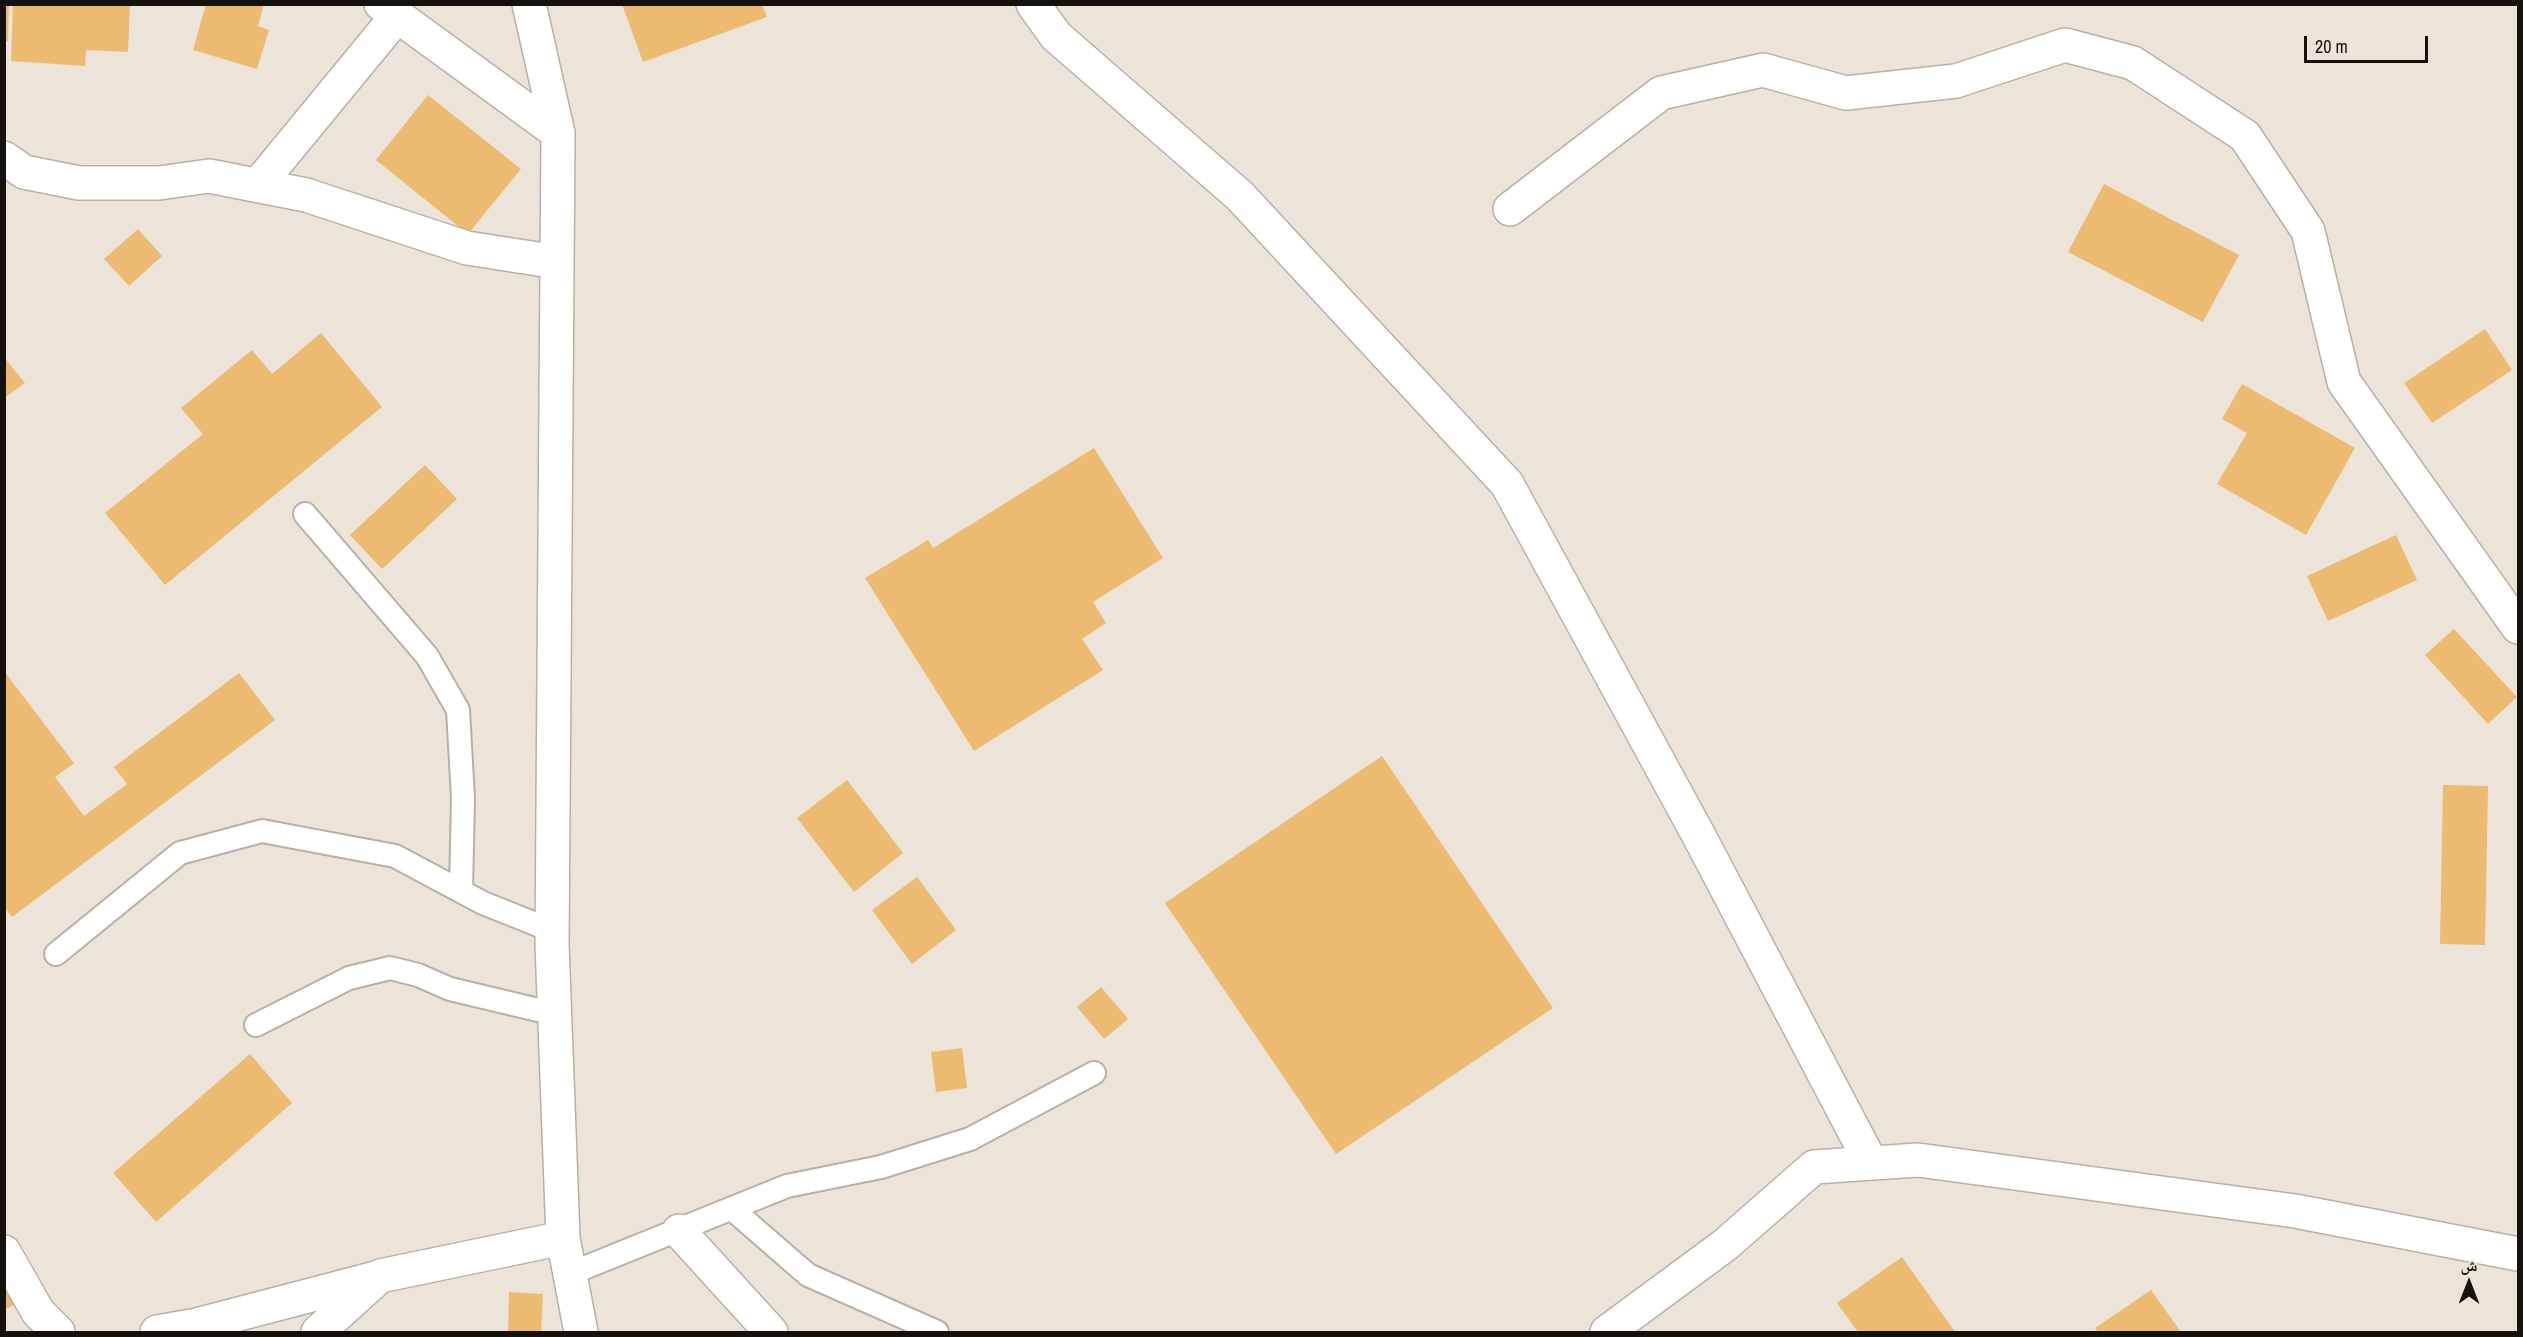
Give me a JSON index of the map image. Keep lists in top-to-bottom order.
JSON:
{
  "scale_bar": "20 m",
  "north": "top"
}
